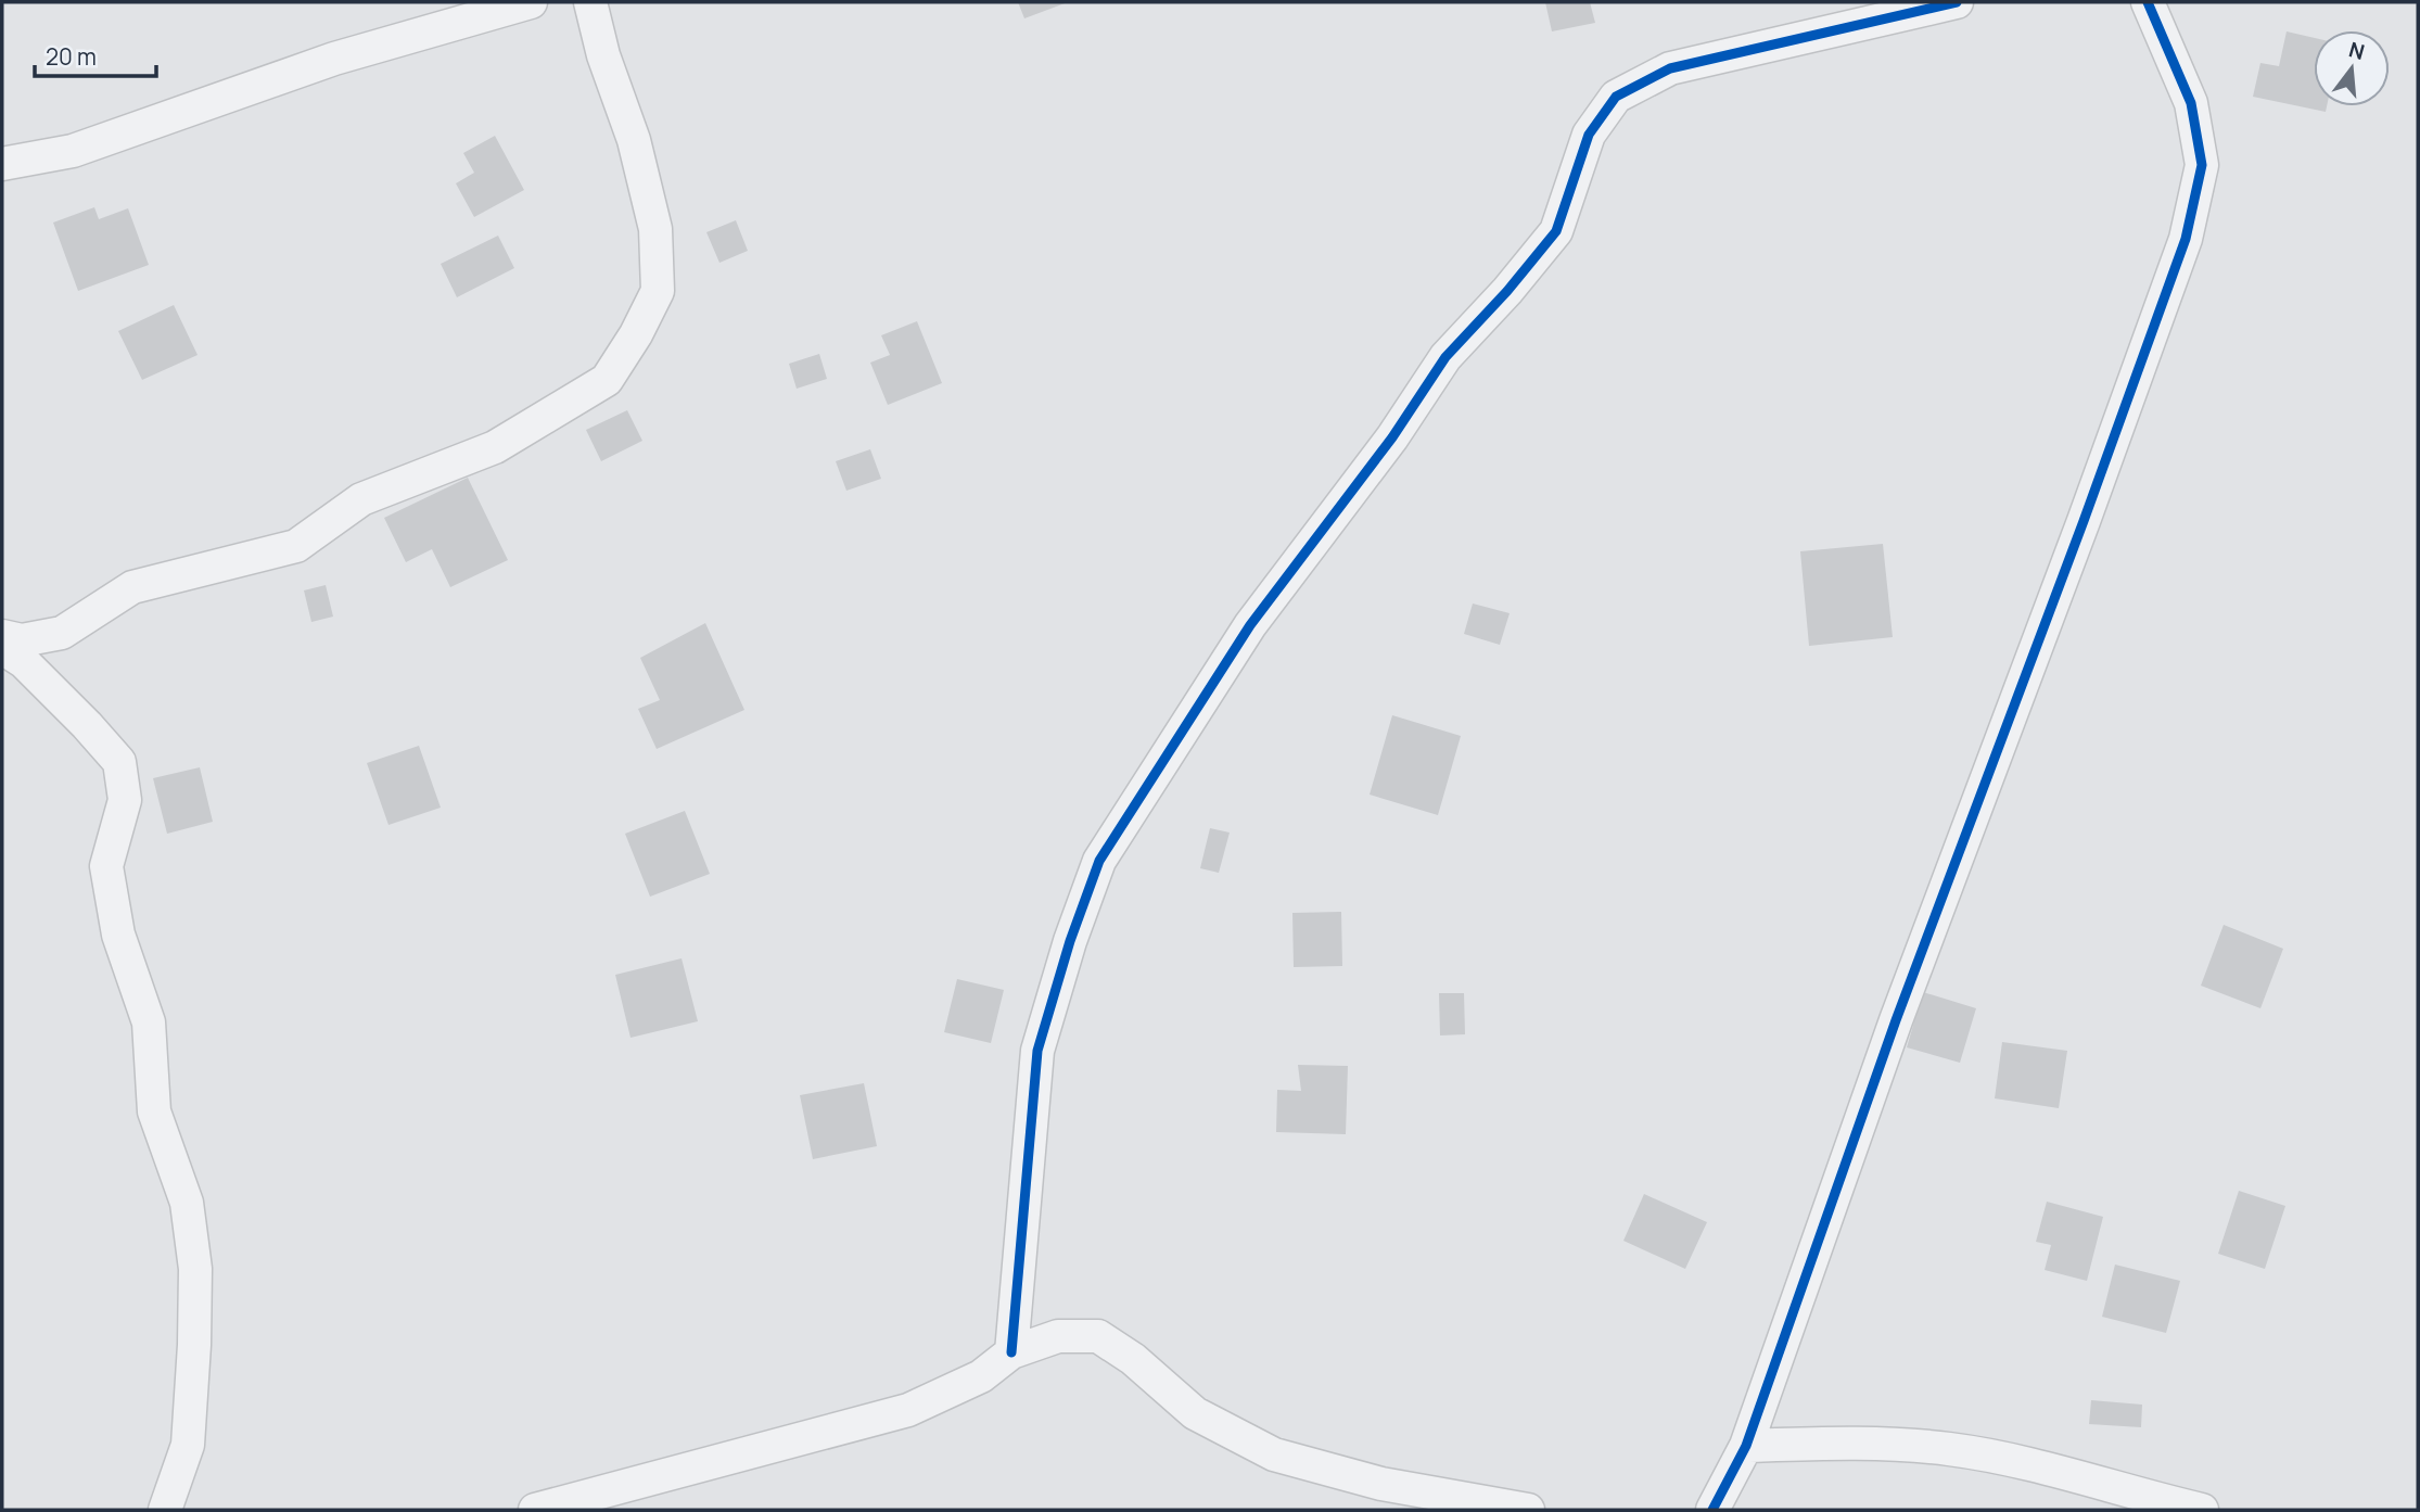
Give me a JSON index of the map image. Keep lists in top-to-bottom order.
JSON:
{
  "scale_bar": "20 m",
  "north": "top"
}
